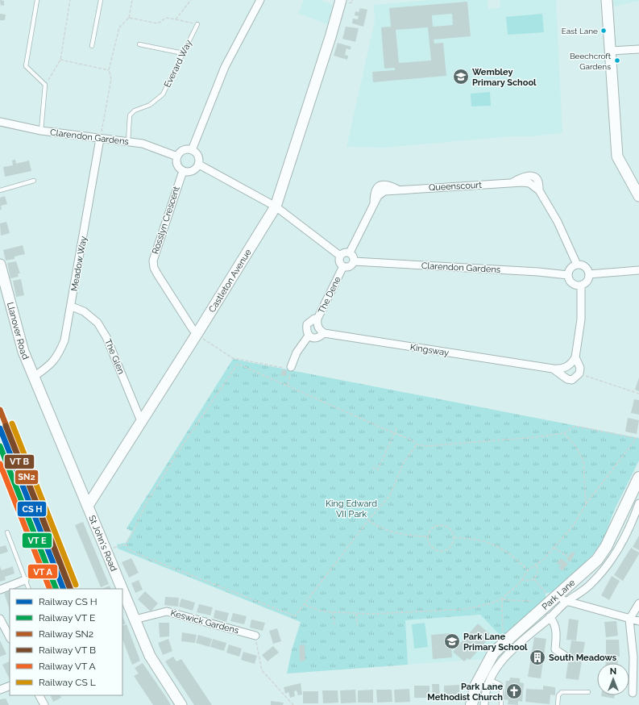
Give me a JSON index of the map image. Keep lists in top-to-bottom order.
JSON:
{
  "streets": {
    "main road": ["Park Lane"],
    "street": [
      "Clarendon Gardens",
      "Queenscourt",
      "Rosslyn Crescent",
      "Meadow Way",
      "Castleton Avenue",
      "The Dene",
      "Llanover Road",
      "Kingsway",
      "The Glen",
      "St John's Road",
      "Keswick Gardens"
    ],
    "lane": ["Everard Way"]
  },
  "crossings": [
    ["Everard Way", "Clarendon Gardens"],
    ["Clarendon Gardens", "Queenscourt"],
    ["Clarendon Gardens", "Rosslyn Crescent"],
    ["Clarendon Gardens", "Meadow Way"],
    ["Clarendon Gardens", "The Dene"],
    ["Queenscourt", "The Dene"],
    ["Rosslyn Crescent", "Castleton Avenue"],
    ["Meadow Way", "Llanover Road"],
    ["Meadow Way", "The Glen"],
    ["Meadow Way", "St John's Road"],
    ["Castleton Avenue", "The Glen"],
    ["Castleton Avenue", "St John's Road"],
    ["Llanover Road", "St John's Road"],
    ["St John's Road", "Keswick Gardens"]
  ],
  "parks": ["King Edward VII Park"],
  "places": {
    "other": ["East Lane", "Beechcroft Gardens"],
    "school or university": ["Wembley Primary School", "Park Lane Primary School"],
    "building": ["South Meadows"],
    "church": ["Park Lane Methodist Church"]
  },
  "lines": ["rail line SN2"],
  "legend": [
    "Railway CS H",
    "Railway VT E",
    "Railway SN2",
    "Railway VT B",
    "Railway VT A",
    "Railway CS L"
  ],
  "north": "top"
}
